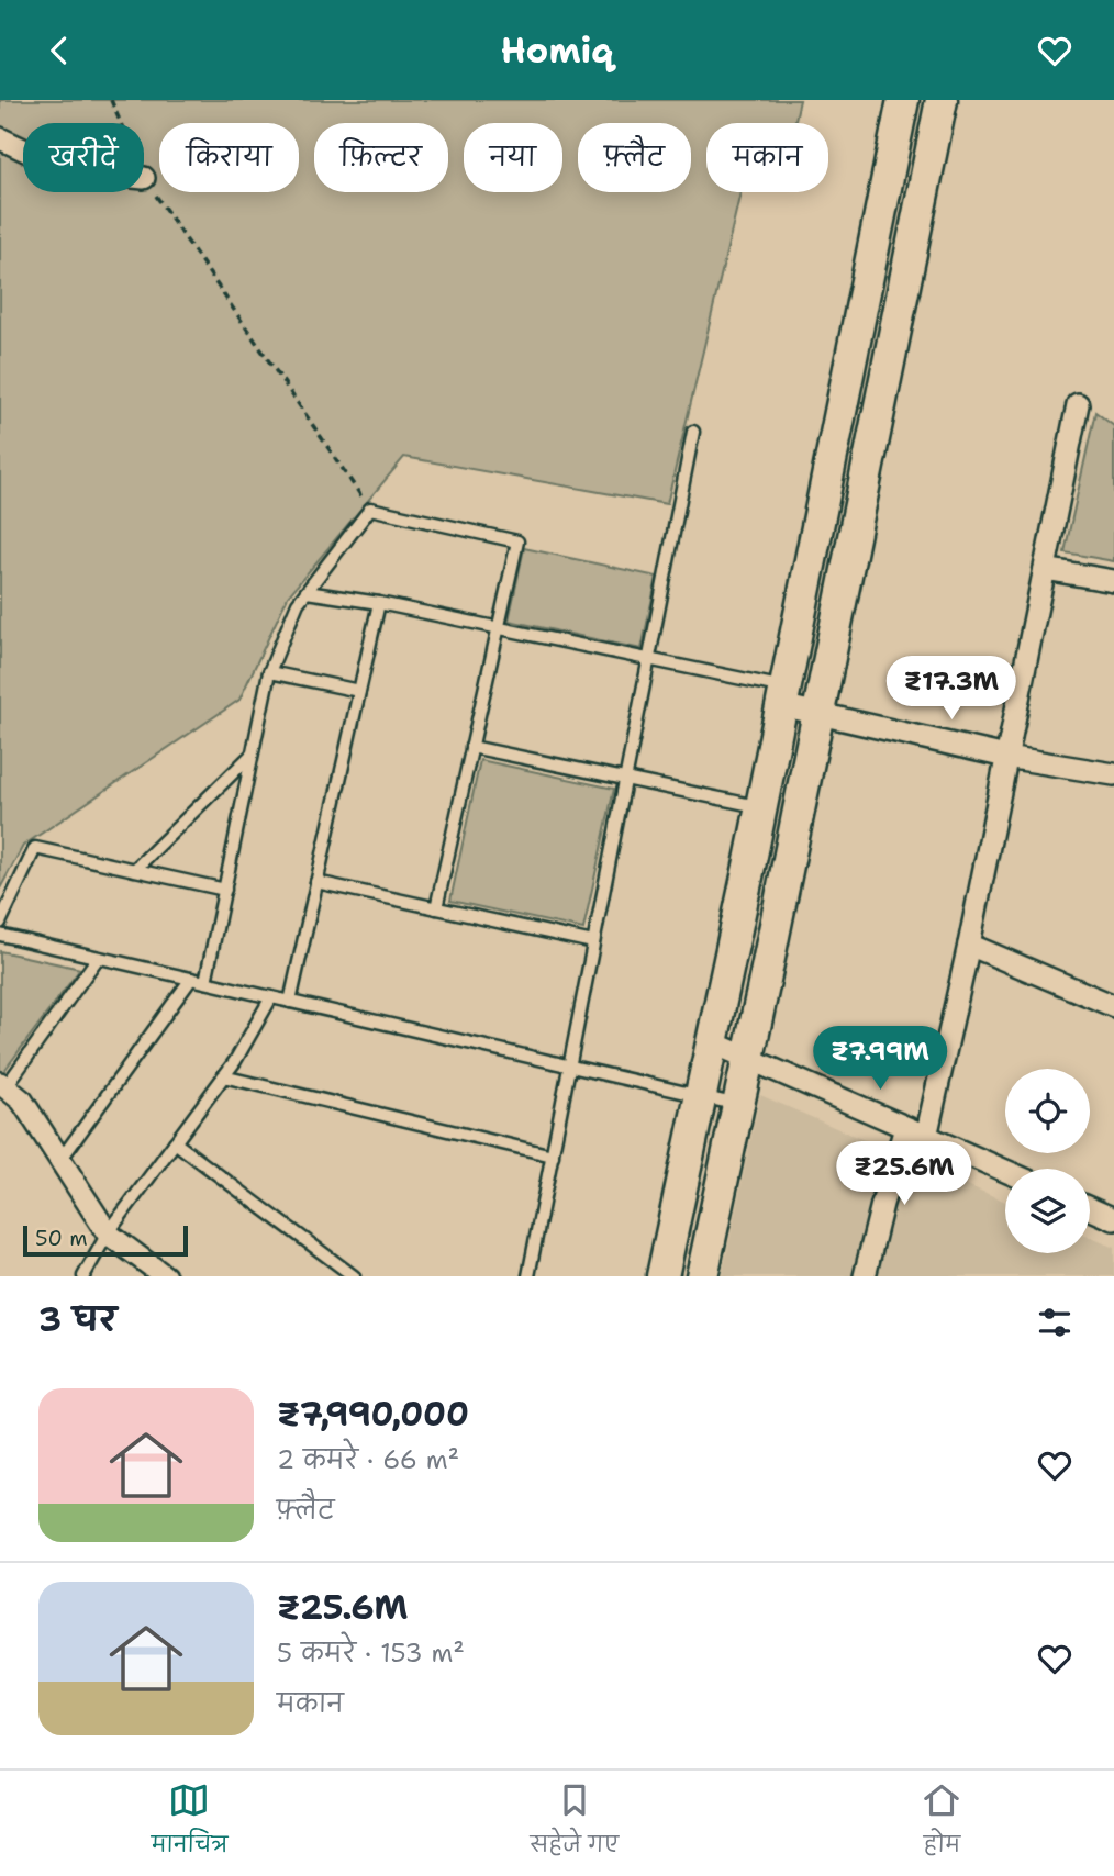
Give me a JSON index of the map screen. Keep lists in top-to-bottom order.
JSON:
{
  "scale_bar": "50 m",
  "page": {
    "header": "Homiq",
    "chip": [
      "खरीदें",
      "किराया",
      "फ़िल्टर",
      "नया",
      "फ़्लैट",
      "मकान"
    ],
    "price": ["₹17.3M", "₹7.99M", "₹25.6M"],
    "scale": "50 m",
    "heading": "3 घर",
    "list": [
      {
        "name": "₹7,990,000",
        "note": "2 कमरे · 66 m² · फ़्लैट"
      },
      {
        "name": "₹25.6M",
        "note": "5 कमरे · 153 m² · मकान"
      }
    ],
    "tabs": ["मानचित्र", "सहेजे गए", "होम"]
  }
}
